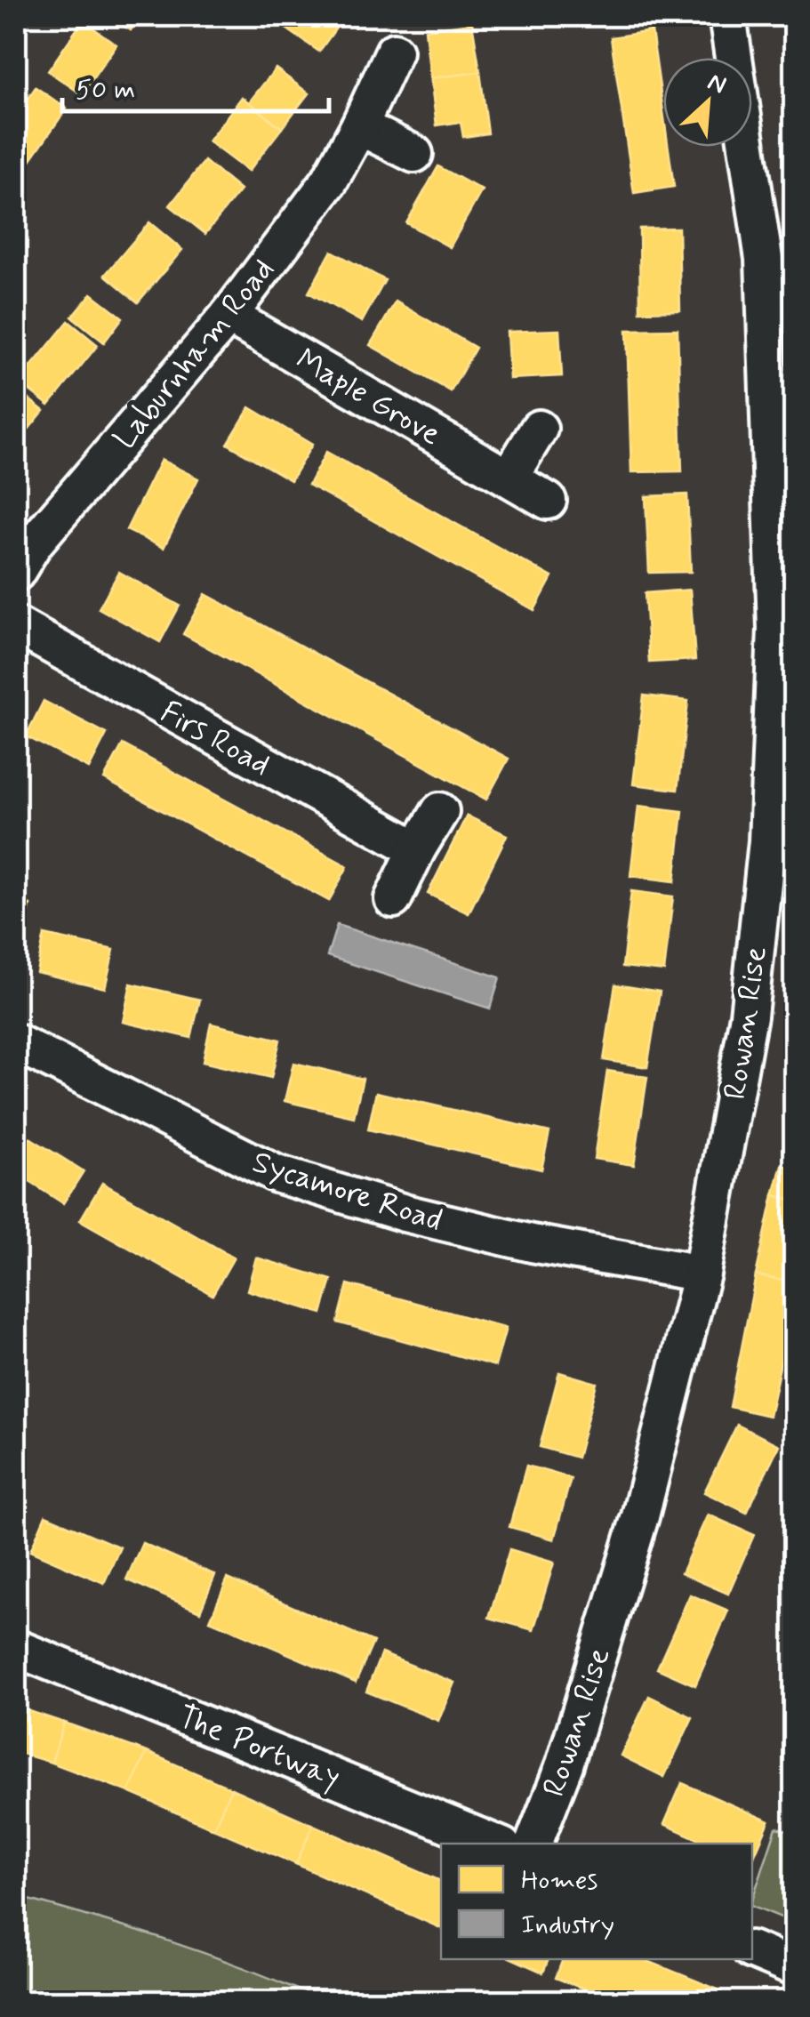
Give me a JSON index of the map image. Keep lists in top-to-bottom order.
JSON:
{
  "streets": {
    "street": [
      "Laburnham Road",
      "Maple Grove",
      "Firs Road",
      "Rowan Rise",
      "Sycamore Road",
      "The Portway"
    ]
  },
  "crossings": [
    ["Laburnham Road", "Maple Grove"],
    ["Rowan Rise", "Sycamore Road"]
  ],
  "legend": ["Homes", "Industry"],
  "scale_bar": "50 m",
  "north": "top right"
}
